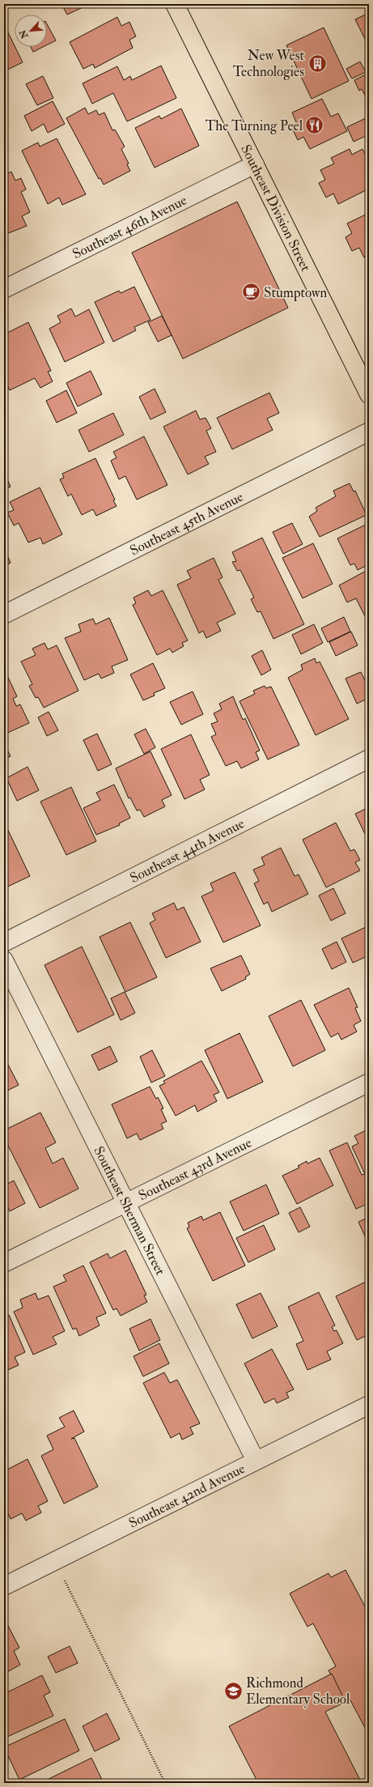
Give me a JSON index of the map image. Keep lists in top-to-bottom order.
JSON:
{
  "streets": {
    "main road": ["Southeast Division Street"],
    "street": [
      "Southeast 46th Avenue",
      "Southeast 45th Avenue",
      "Southeast 44th Avenue",
      "Southeast 43rd Avenue",
      "Southeast Sherman Street",
      "Southeast 42nd Avenue"
    ]
  },
  "crossings": [
    ["Southeast Division Street", "Southeast 46th Avenue"],
    ["Southeast 43rd Avenue", "Southeast Sherman Street"],
    ["Southeast Sherman Street", "Southeast 42nd Avenue"]
  ],
  "places": {
    "building": ["New West Technologies"],
    "restaurant": ["The Turning Peel"],
    "cafe": ["Stumptown"],
    "school or university": ["Richmond Elementary School"]
  },
  "north": "bottom left"
}
